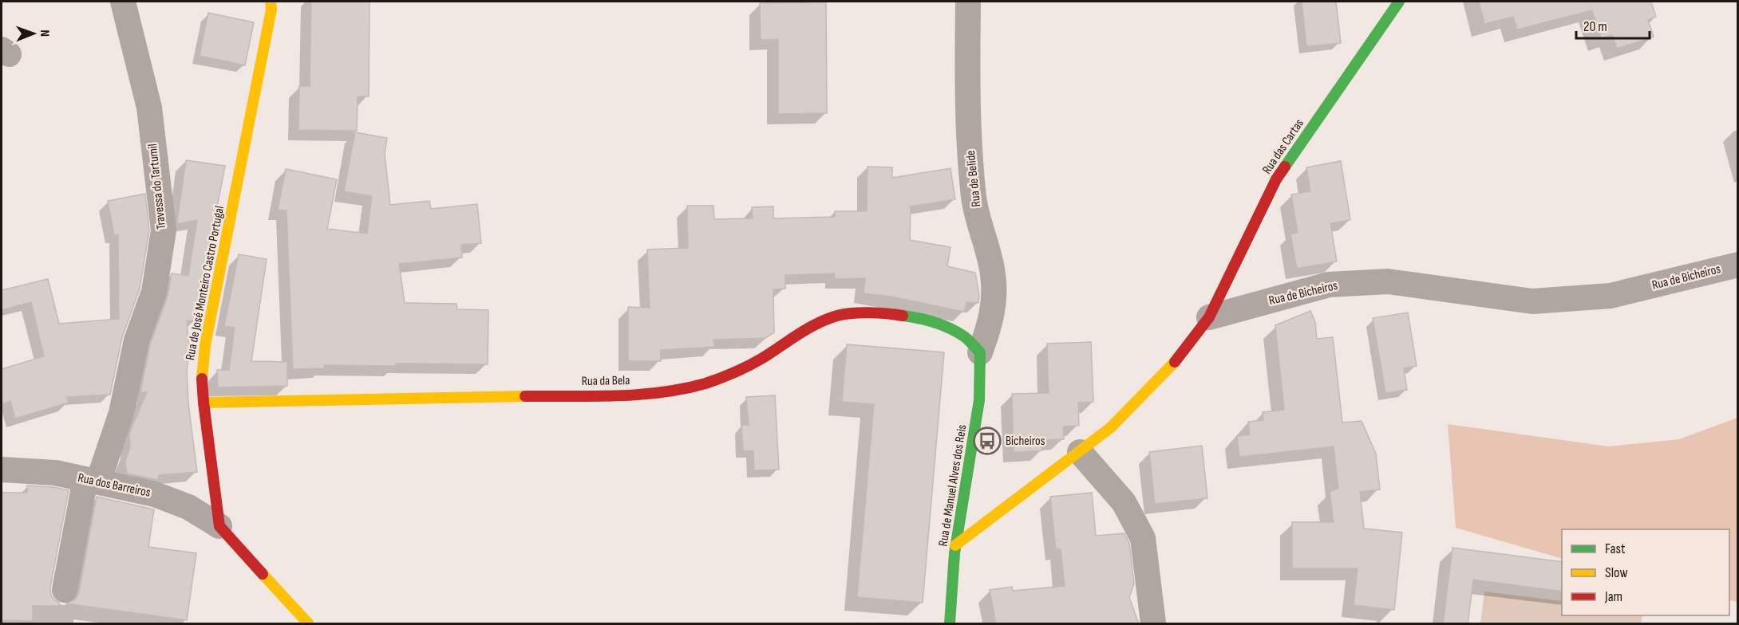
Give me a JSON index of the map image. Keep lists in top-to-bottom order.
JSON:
{
  "streets": {
    "street": [
      "Rua das Cartas",
      "Rua de Belide",
      "Travessa do Tartumil",
      "Rua de Bicheiros",
      "Rua de José Monteiro Castro Portugal",
      "Rua da Bela",
      "Rua dos Barreiros",
      "Rua de Manuel Alves dos Reis"
    ]
  },
  "crossings": [
    ["Rua das Cartas", "Rua de Bicheiros"],
    ["Rua de Belide", "Rua da Bela"],
    ["Rua de Belide", "Rua de Manuel Alves dos Reis"],
    ["Travessa do Tartumil", "Rua dos Barreiros"],
    ["Rua de José Monteiro Castro Portugal", "Rua da Bela"],
    ["Rua de José Monteiro Castro Portugal", "Rua dos Barreiros"],
    ["Rua da Bela", "Rua de Manuel Alves dos Reis"]
  ],
  "places": {
    "bus stop": ["Bicheiros"]
  },
  "legend": ["Fast", "Slow", "Jam"],
  "scale_bar": "20 m",
  "north": "right"
}
